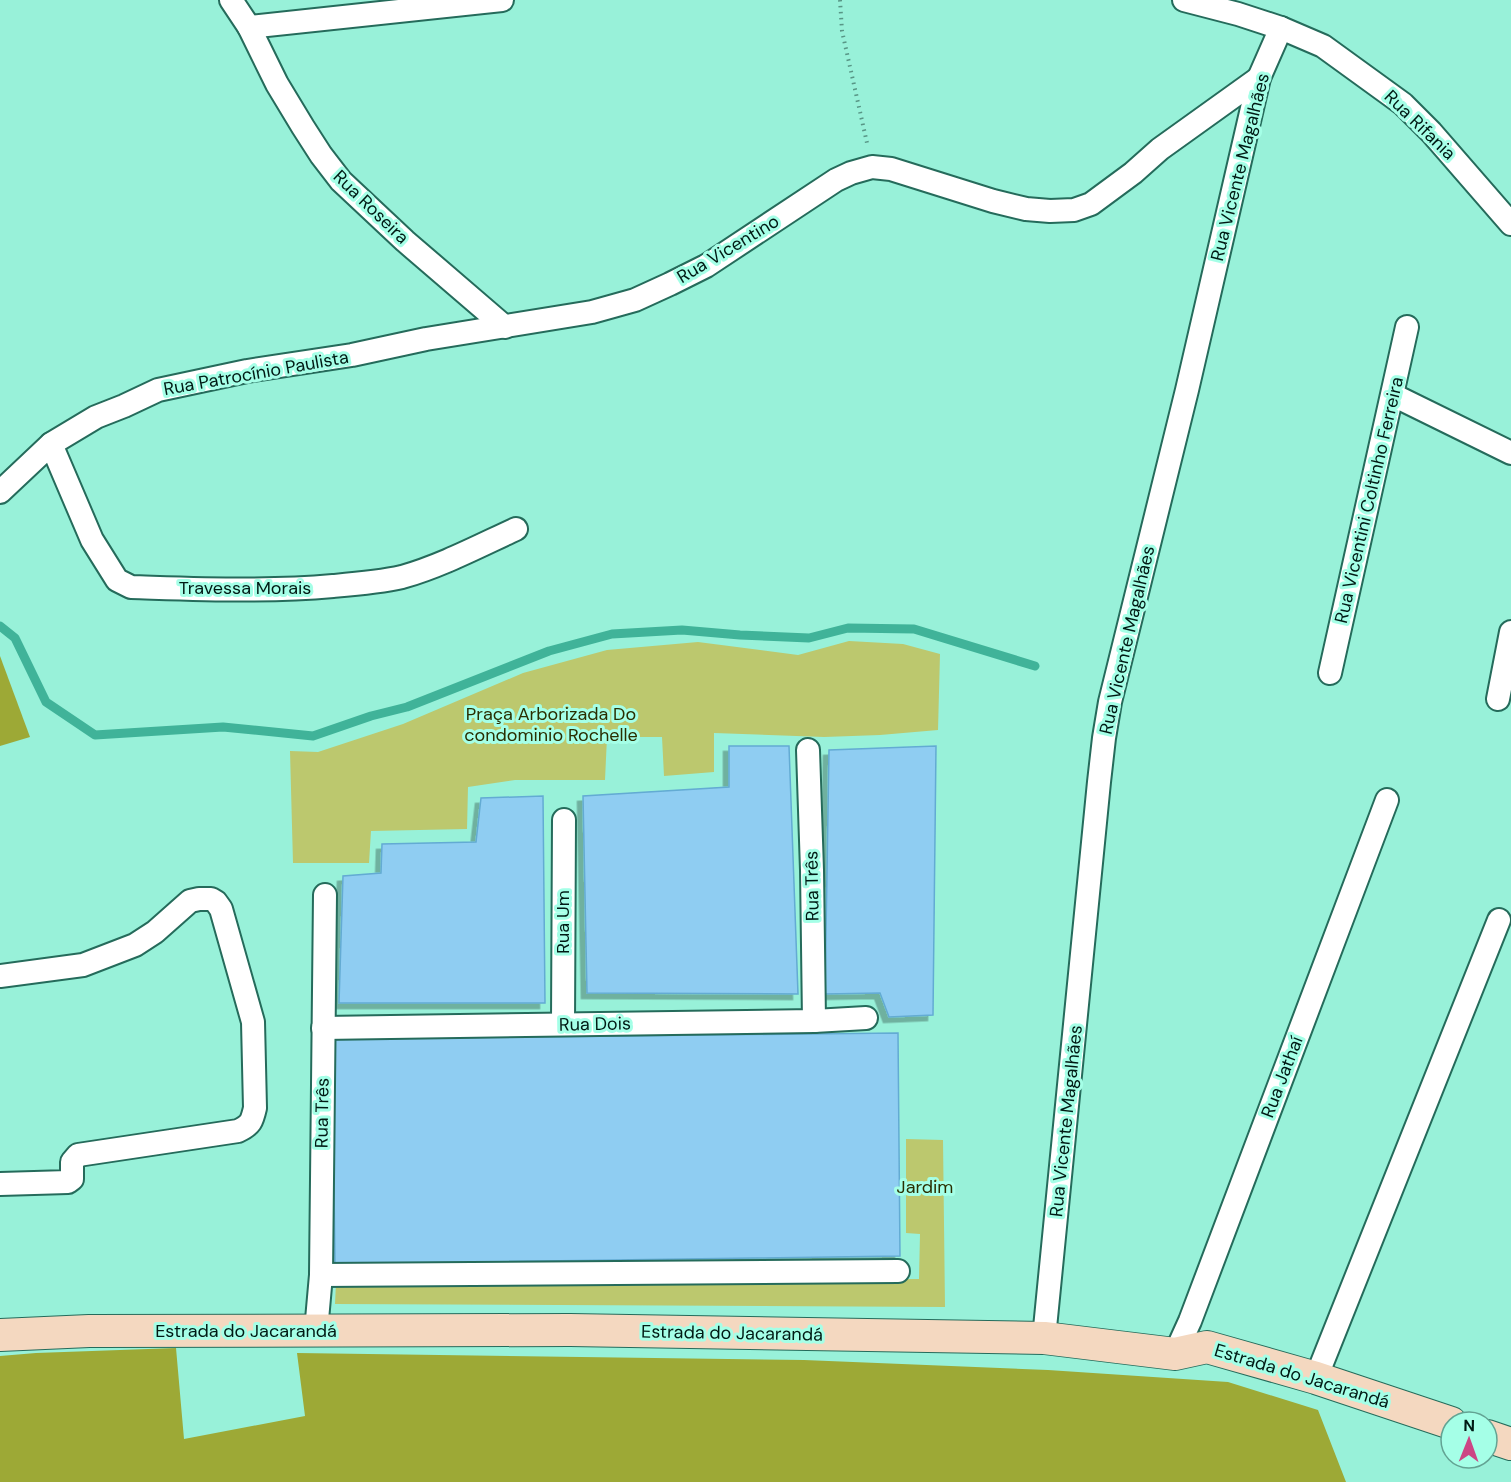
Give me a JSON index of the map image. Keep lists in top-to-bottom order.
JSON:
{
  "streets": {
    "street": [
      "Rua Rifania",
      "Rua Vicente Magalhães",
      "Rua Roseira",
      "Rua Vicentino",
      "Rua Patrocínio Paulista",
      "Rua Vicentini Coltinho Ferreira",
      "Travessa Morais",
      "Rua Três",
      "Rua Um",
      "Rua Dois",
      "Rua Jathaí",
      "Estrada do Jacarandá"
    ]
  },
  "crossings": [
    ["Rua Rifania", "Rua Vicente Magalhães"],
    ["Rua Vicente Magalhães", "Estrada do Jacarandá"],
    ["Rua Roseira", "Rua Vicentino"],
    ["Rua Roseira", "Rua Patrocínio Paulista"],
    ["Rua Vicentino", "Rua Patrocínio Paulista"],
    ["Rua Patrocínio Paulista", "Travessa Morais"],
    ["Rua Três", "Rua Dois"],
    ["Rua Três", "Estrada do Jacarandá"],
    ["Rua Um", "Rua Dois"],
    ["Rua Jathaí", "Estrada do Jacarandá"]
  ],
  "parks": ["Praça Arborizada Do condominio Rochelle", "Jardim"],
  "north": "top"
}
